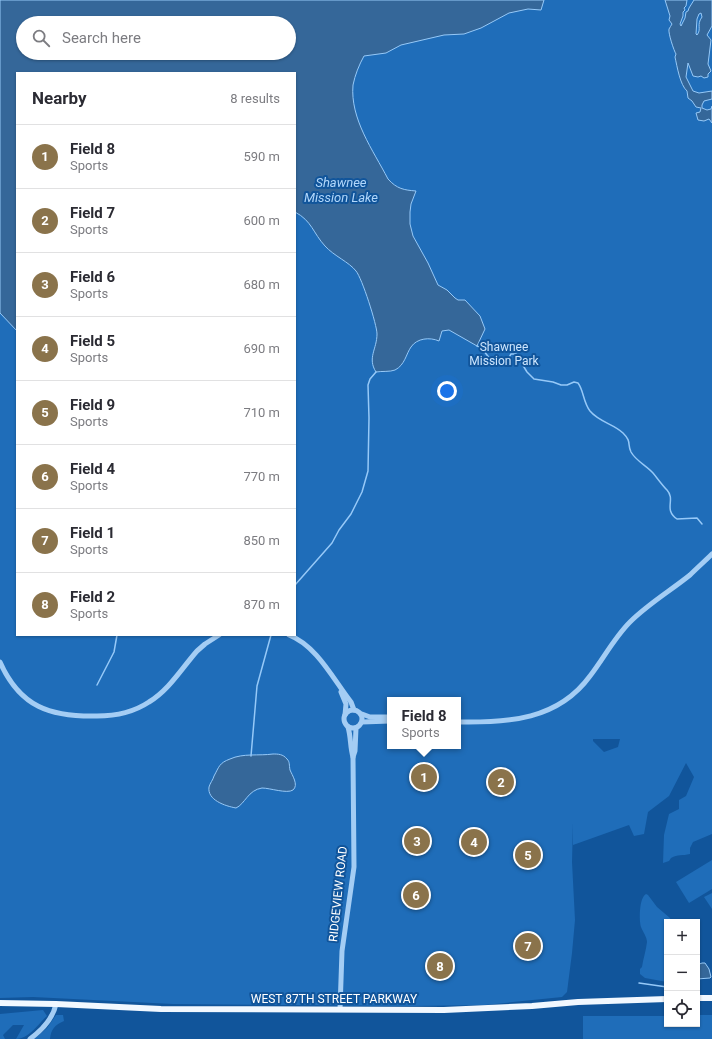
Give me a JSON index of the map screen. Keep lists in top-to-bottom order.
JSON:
{
  "streets": {
    "main road": ["WEST 87TH STREET PARKWAY"],
    "street": ["RIDGEVIEW ROAD"]
  },
  "crossings": [
    ["RIDGEVIEW ROAD", "WEST 87TH STREET PARKWAY"]
  ],
  "water": ["Shawnee Mission Lake"],
  "parks": ["Shawnee Mission Park"],
  "page": {
    "search": "Search here",
    "heading": ["Nearby", "8 results"],
    "list": [
      {
        "mark": "1",
        "name": "Field 8",
        "note": "Sports",
        "value": "590 m"
      },
      {
        "mark": "2",
        "name": "Field 7",
        "note": "Sports",
        "value": "600 m"
      },
      {
        "mark": "3",
        "name": "Field 6",
        "note": "Sports",
        "value": "680 m"
      },
      {
        "mark": "4",
        "name": "Field 5",
        "note": "Sports",
        "value": "690 m"
      },
      {
        "mark": "5",
        "name": "Field 9",
        "note": "Sports",
        "value": "710 m"
      },
      {
        "mark": "6",
        "name": "Field 4",
        "note": "Sports",
        "value": "770 m"
      },
      {
        "mark": "7",
        "name": "Field 1",
        "note": "Sports",
        "value": "850 m"
      },
      {
        "mark": "8",
        "name": "Field 2",
        "note": "Sports",
        "value": "870 m"
      }
    ],
    "popup": ["Field 8", "Sports"],
    "pins": [
      "1",
      "2",
      "3",
      "4",
      "5",
      "6",
      "7",
      "8"
    ],
    "map_buttons": ["+", "−"]
  }
}
